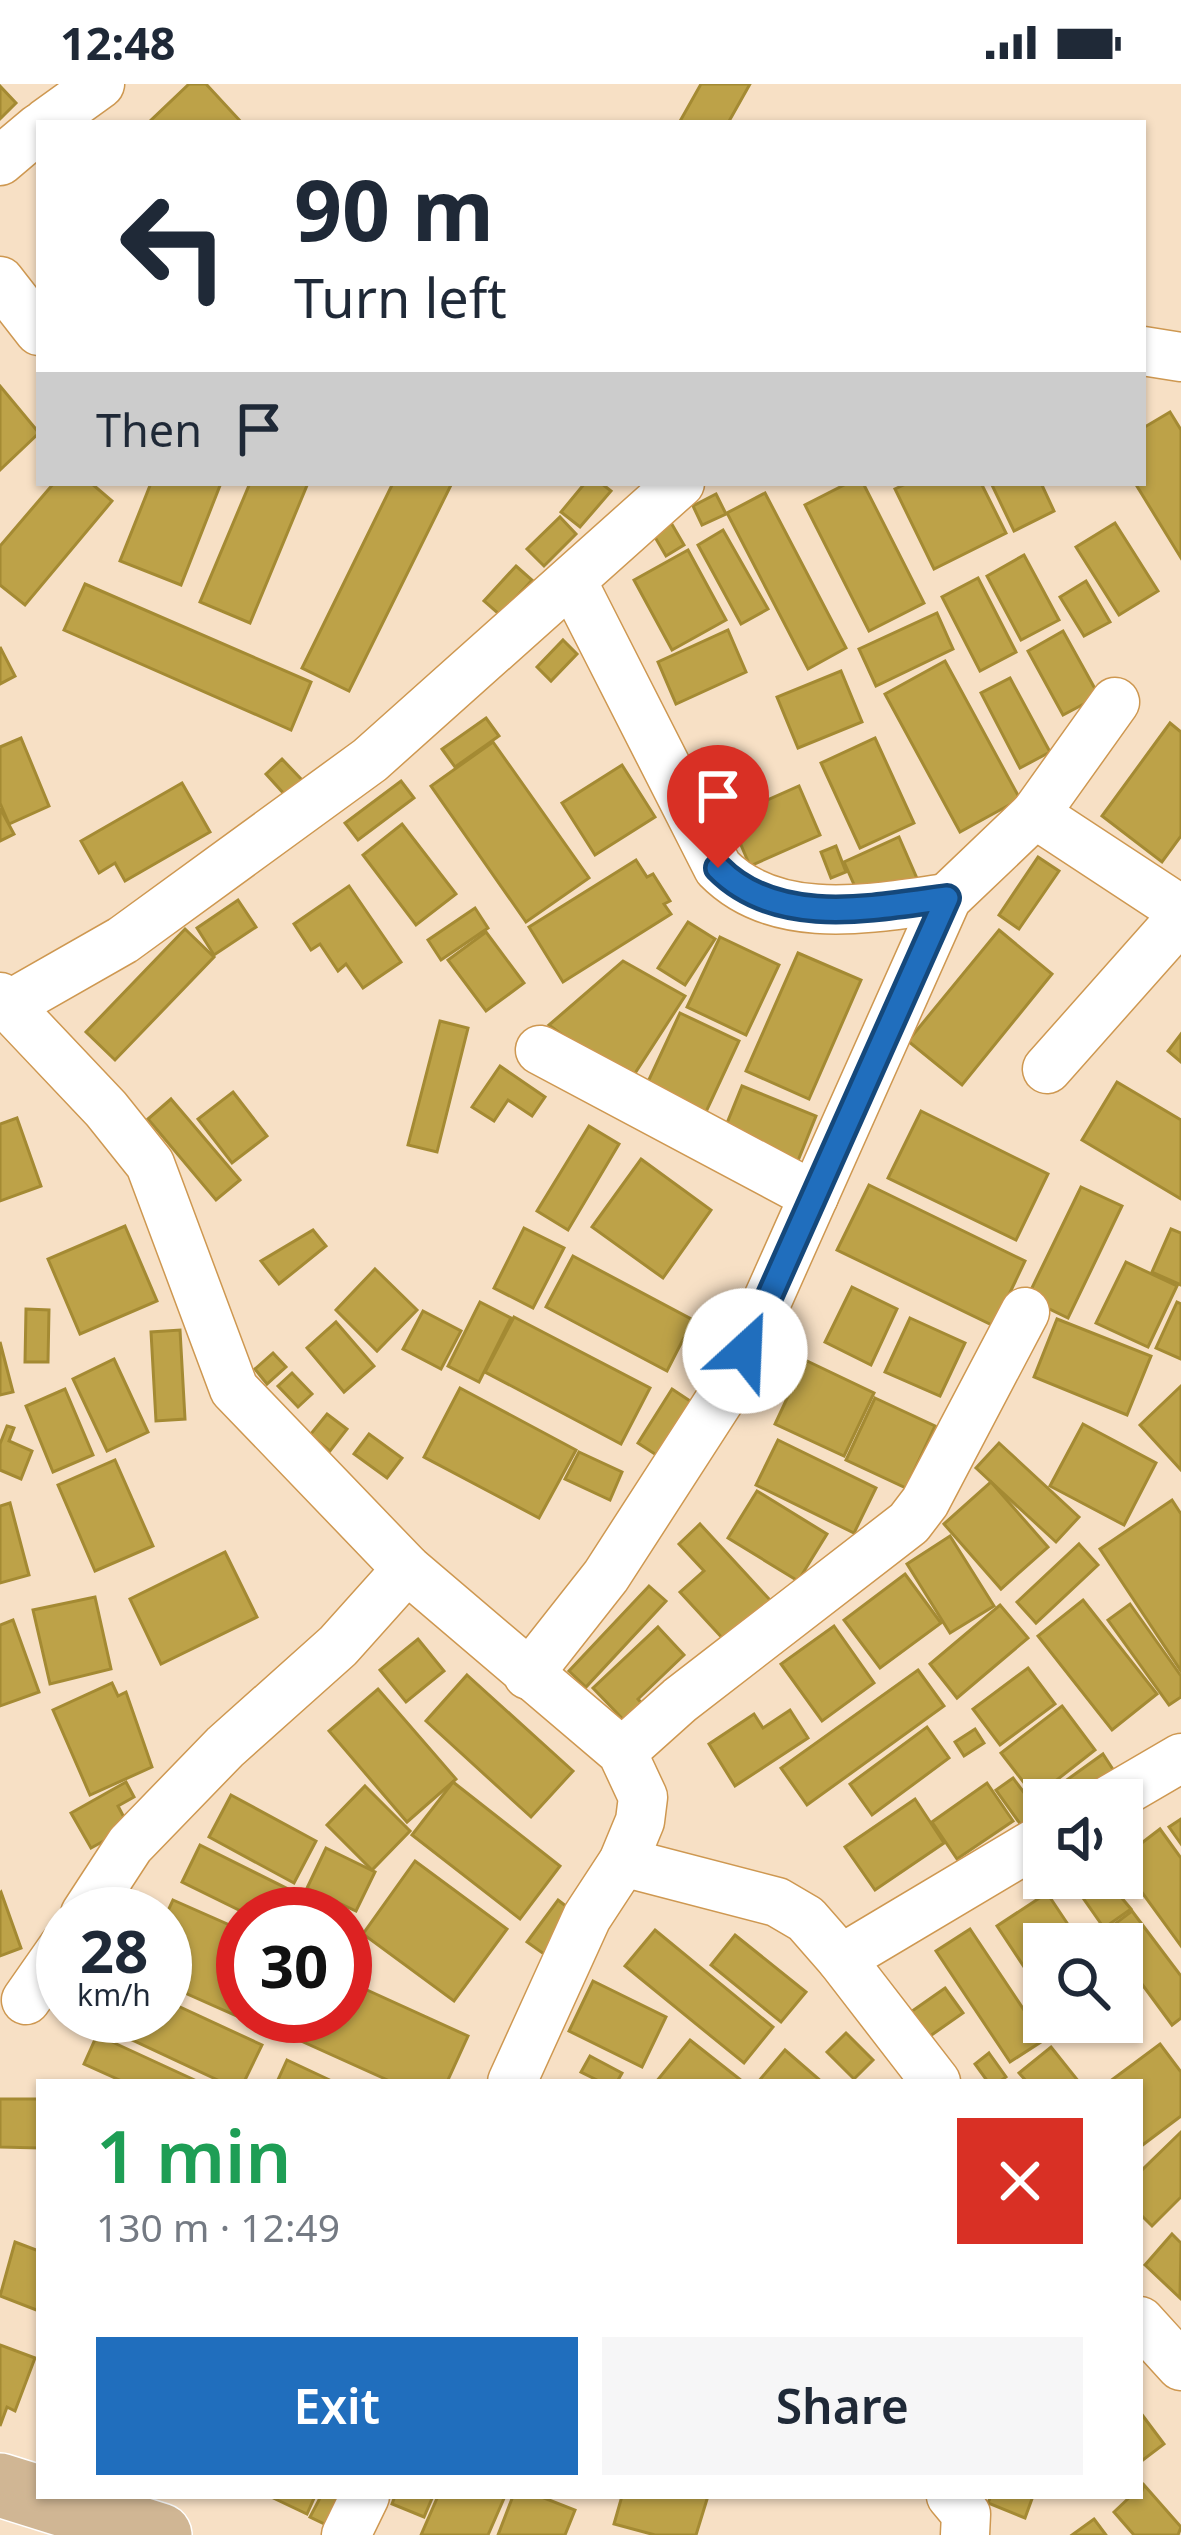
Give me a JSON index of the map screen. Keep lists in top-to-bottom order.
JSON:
{
  "page": {
    "status": "12:48",
    "turn": ["90 m", "Turn left"],
    "then": "Then",
    "speed": "28 km/h",
    "limit": "30",
    "heading": ["1 min", "130 m · 12:49"],
    "buttons": ["Exit", "Share"]
  }
}
